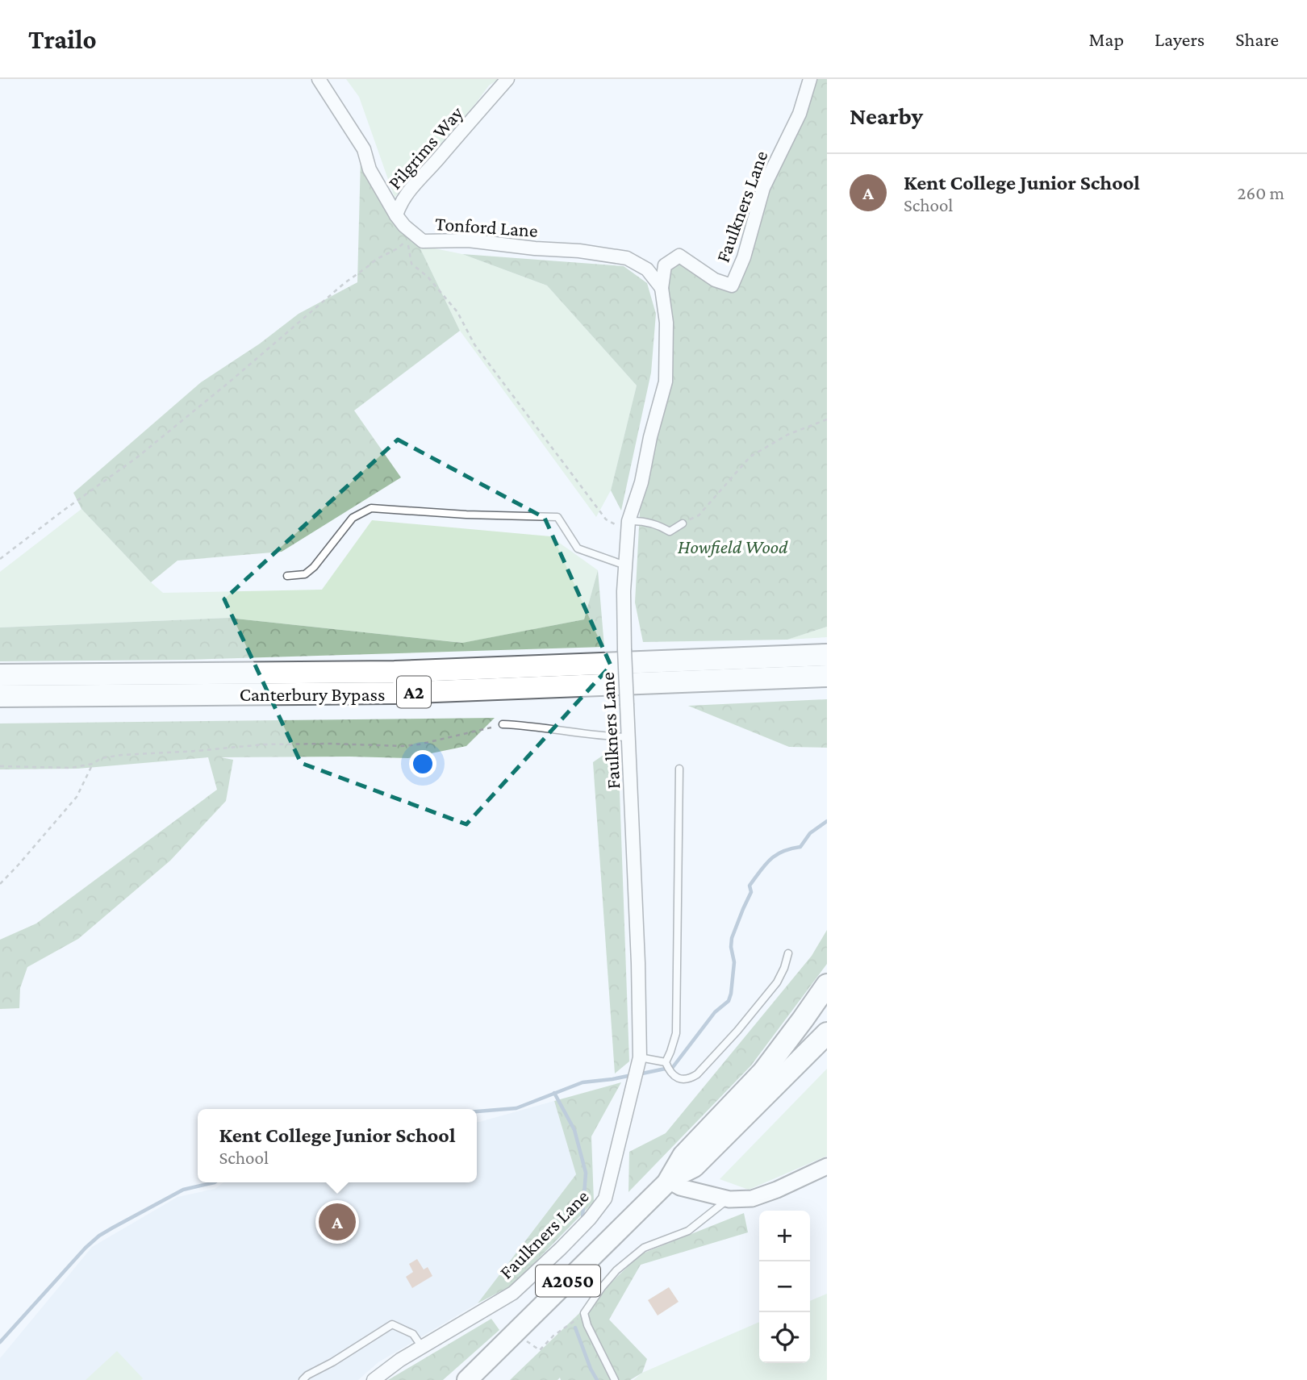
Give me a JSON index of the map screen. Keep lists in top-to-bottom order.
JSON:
{
  "streets": {
    "highway": ["A2", "Canterbury Bypass"],
    "main road": ["A2050"],
    "street": ["Pilgrims Way", "Faulkners Lane", "Tonford Lane"]
  },
  "crossings": [
    ["Pilgrims Way", "Tonford Lane"],
    ["Faulkners Lane", "Tonford Lane"]
  ],
  "parks": ["Howfield Wood"],
  "page": {
    "header": "Trailo",
    "nav": ["Map", "Layers", "Share"],
    "heading": "Nearby",
    "list": [
      {
        "mark": "A",
        "name": "Kent College Junior School",
        "note": "School",
        "value": "260 m"
      }
    ],
    "popup": ["Kent College Junior School", "School"],
    "pins": "A",
    "map_buttons": ["+", "−"]
  }
}
